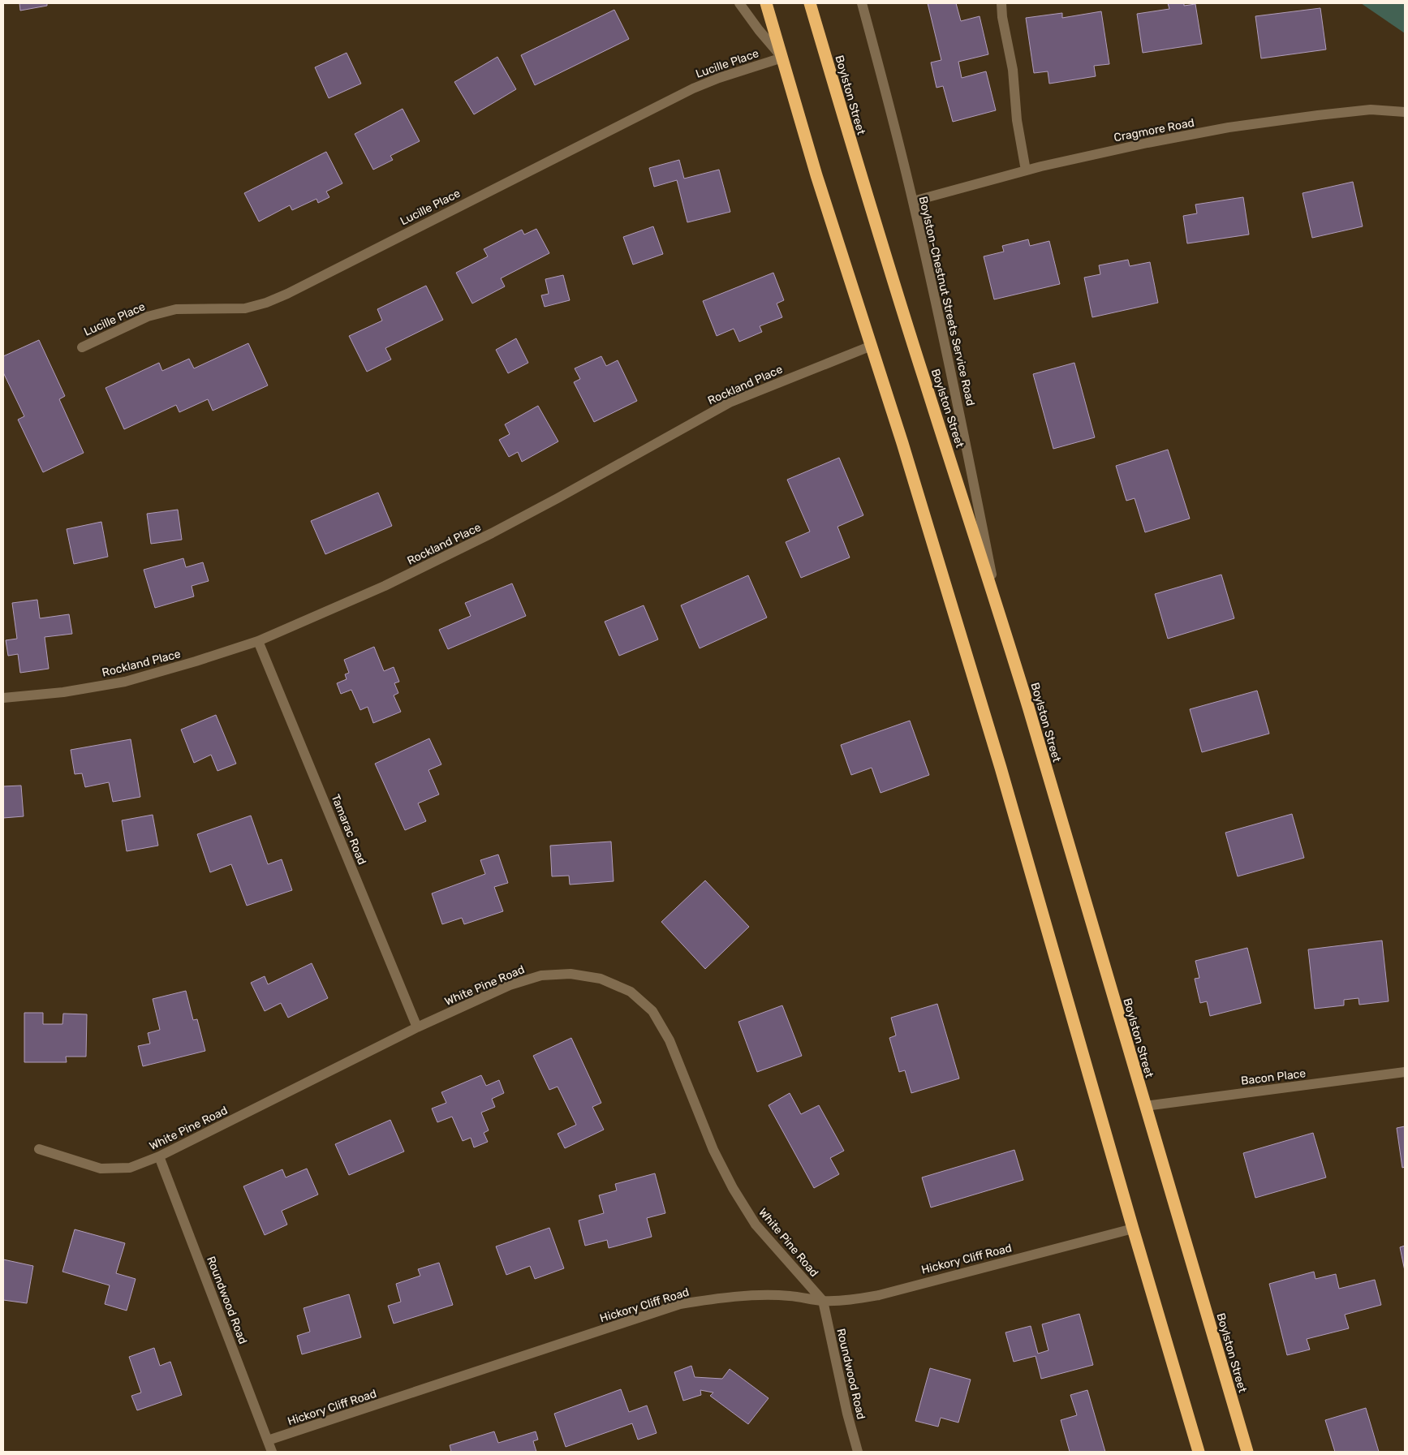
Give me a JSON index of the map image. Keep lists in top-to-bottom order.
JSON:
{
  "streets": {
    "highway": ["Boylston Street"],
    "street": [
      "Lucille Place",
      "Cragmore Road",
      "Boylston-Chestnut Streets Service Road",
      "Rockland Place",
      "Tamarac Road",
      "White Pine Road",
      "Bacon Place",
      "Hickory Cliff Road",
      "Roundwood Road"
    ]
  },
  "crossings": [
    ["Boylston Street", "Boylston-Chestnut Streets Service Road"],
    ["Boylston Street", "Bacon Place"],
    ["Cragmore Road", "Boylston-Chestnut Streets Service Road"],
    ["Rockland Place", "Tamarac Road"],
    ["Tamarac Road", "White Pine Road"],
    ["White Pine Road", "Hickory Cliff Road"],
    ["White Pine Road", "Roundwood Road"],
    ["Hickory Cliff Road", "Roundwood Road"]
  ]
}
